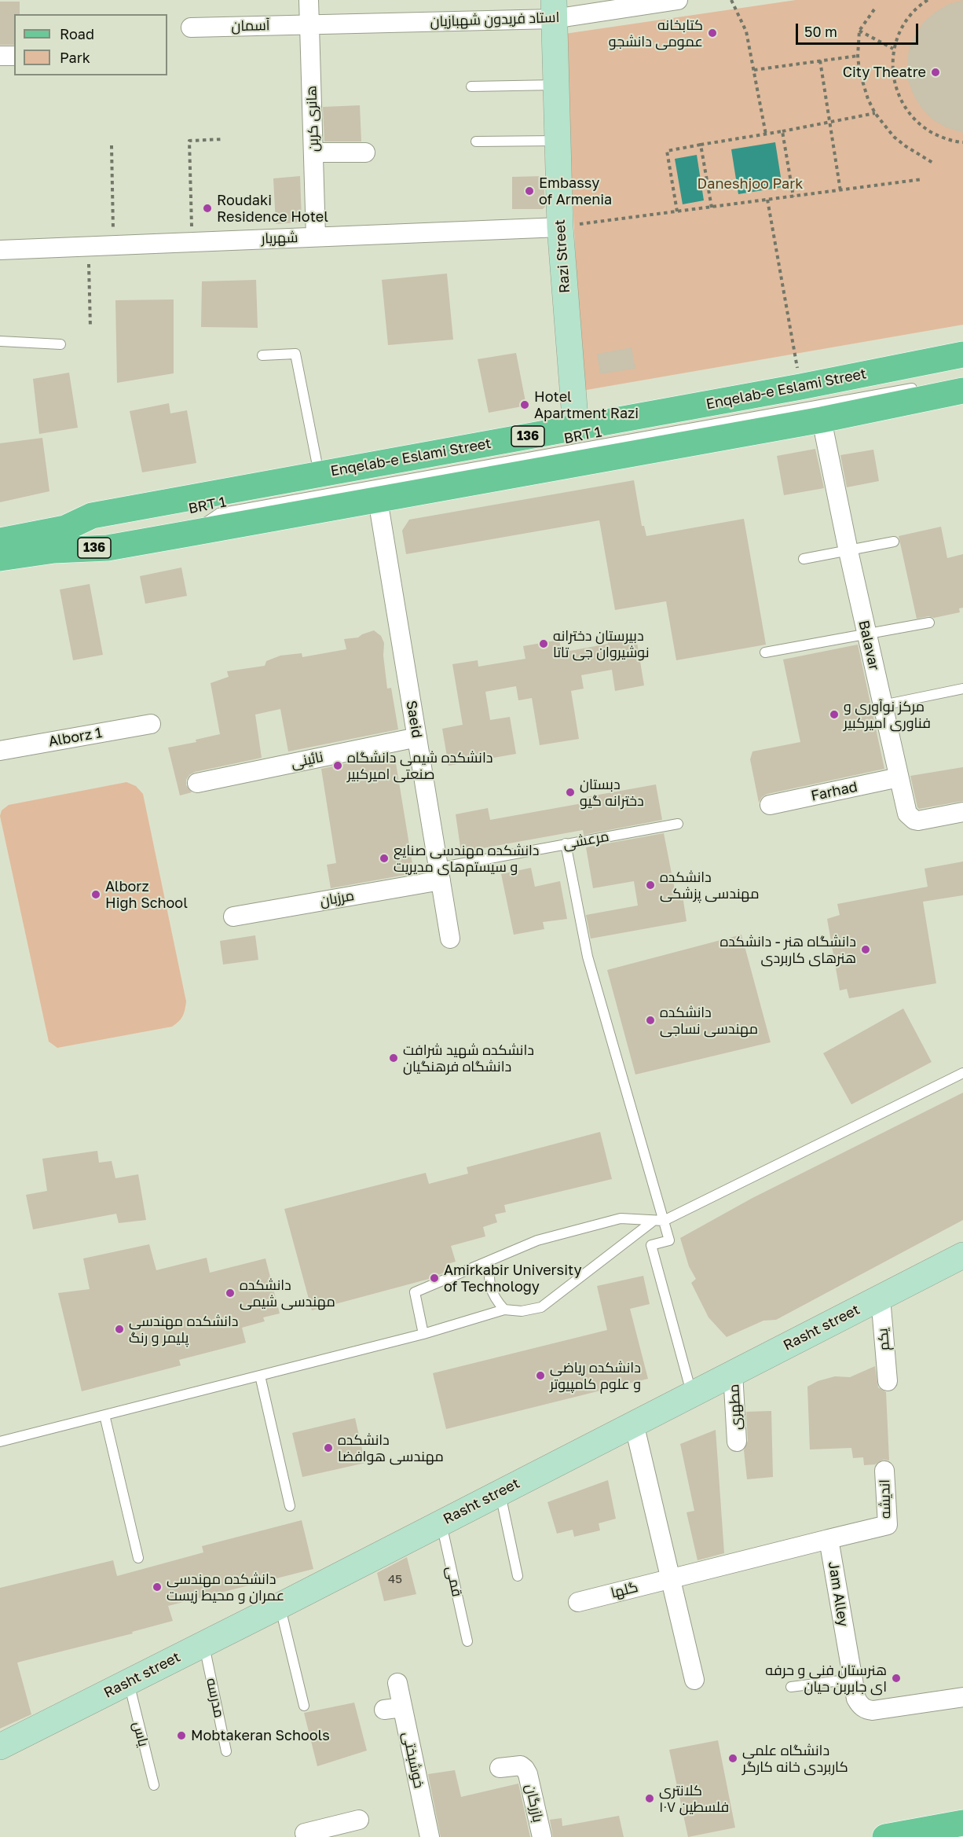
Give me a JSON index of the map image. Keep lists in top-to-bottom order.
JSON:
{
  "streets": {
    "main road": ["Enqelab-e Eslami Street", "136"],
    "street": [
      "استاد فریدون شهبازیان",
      "آسمان",
      "هانری کربن",
      "شهریار",
      "Razi Street",
      "Balavar",
      "Saeid",
      "Alborz 1",
      "نائینی",
      "Farhad",
      "مرزبان",
      "Rasht street",
      "یکم",
      "مطهری",
      "اندیشه",
      "گلها",
      "Jam Alley",
      "خوشبختی",
      "بازرگان"
    ],
    "lane": [
      "BRT 1",
      "مرعشی",
      "قمی",
      "مدرسه",
      "یاس"
    ]
  },
  "crossings": [
    ["استاد فریدون شهبازیان", "آسمان"],
    ["استاد فریدون شهبازیان", "هانری کربن"],
    ["استاد فریدون شهبازیان", "Razi Street"],
    ["آسمان", "هانری کربن"],
    ["هانری کربن", "شهریار"],
    ["شهریار", "Razi Street"],
    ["Razi Street", "Enqelab-e Eslami Street"],
    ["BRT 1", "136"],
    ["136", "Balavar"],
    ["136", "Saeid"],
    ["Balavar", "Farhad"],
    ["Saeid", "نائینی"],
    ["Saeid", "مرعشی"],
    ["Saeid", "مرزبان"],
    ["مرعشی", "مرزبان"],
    ["Rasht street", "یکم"],
    ["Rasht street", "مطهری"],
    ["Rasht street", "قمی"],
    ["Rasht street", "مدرسه"],
    ["Rasht street", "یاس"],
    ["اندیشه", "Jam Alley"]
  ],
  "parks": ["Daneshjoo Park"],
  "places": [
    "کتابخانه عمومی دانشجو",
    "City Theatre",
    "Embassy of Armenia",
    "Roudaki Residence Hotel",
    "Hotel Apartment Razi",
    "دبیرستان دخترانه نوشیروان جی تاتا",
    "مرکز نوآوری و فناوری امیرکبیر",
    "دانشکده شیمی دانشگاه صنعتی امیرکبیر",
    "دبستان دخترانه گیو",
    "دانشکده مهندسی صنایع و سیستم‌های مدیریت",
    "دانشکده مهندسی پزشکی",
    "Alborz High School",
    "دانشگاه هنر - دانشکده هنرهای کاربردی",
    "دانشکده مهندسی نساجی",
    "دانشکده شهید شرافت دانشگاه فرهنگیان",
    "Amirkabir University of Technology",
    "دانشکده مهندسی شیمی",
    "دانشکده مهندسی پلیمر و رنگ",
    "دانشکده ریاضی و علوم کامپیوتر",
    "دانشکده مهندسی هوافضا",
    "دانشکده مهندسی عمران و محیط زیست",
    "هنرستان فنی و حرفه ای جابربن حیان",
    "Mobtakeran Schools",
    "دانشگاه علمی کاربردی خانه کارگر",
    "کلانتری ۱۰۷ فلسطین"
  ],
  "house_numbers": ["45"],
  "legend": ["Road", "Park"],
  "scale_bar": "50 m"
}
